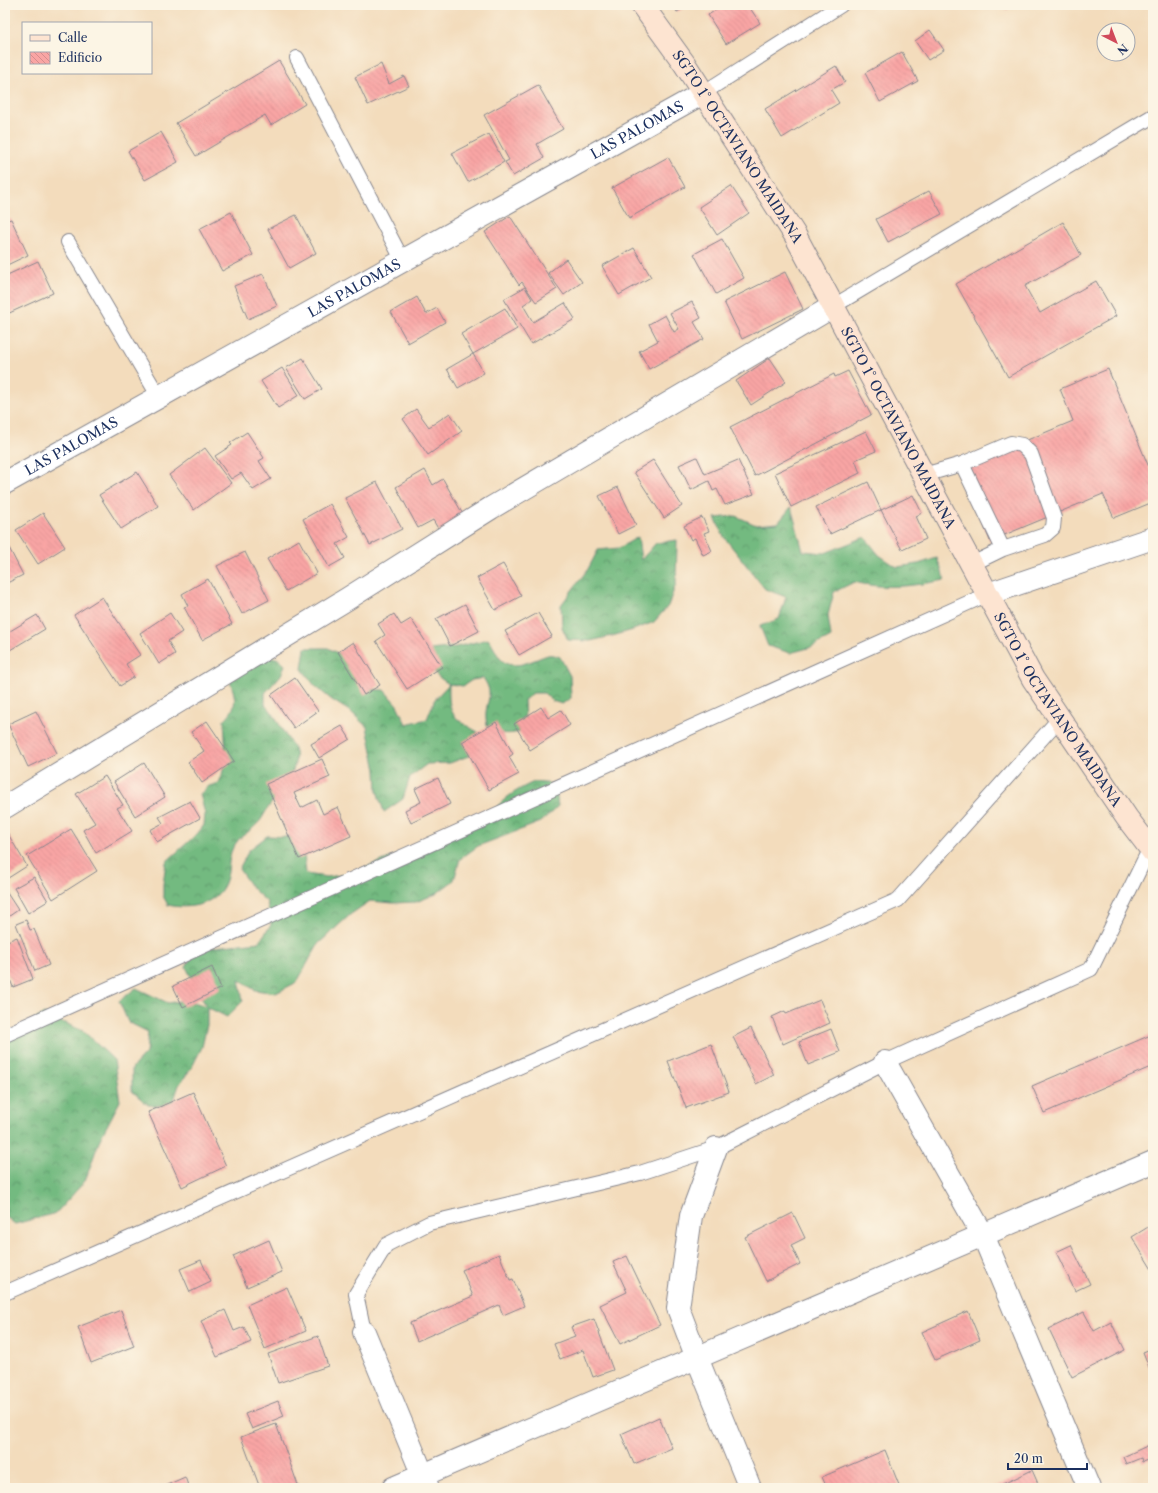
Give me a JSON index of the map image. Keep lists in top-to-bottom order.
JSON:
{
  "streets": {
    "main road": ["SGTO 1° OCTAVIANO MAIDANA"],
    "street": ["LAS PALOMAS"]
  },
  "crossings": [
    ["LAS PALOMAS", "SGTO 1° OCTAVIANO MAIDANA"]
  ],
  "legend": ["Calle", "Edificio"],
  "scale_bar": "20 m",
  "north": "bottom right"
}
